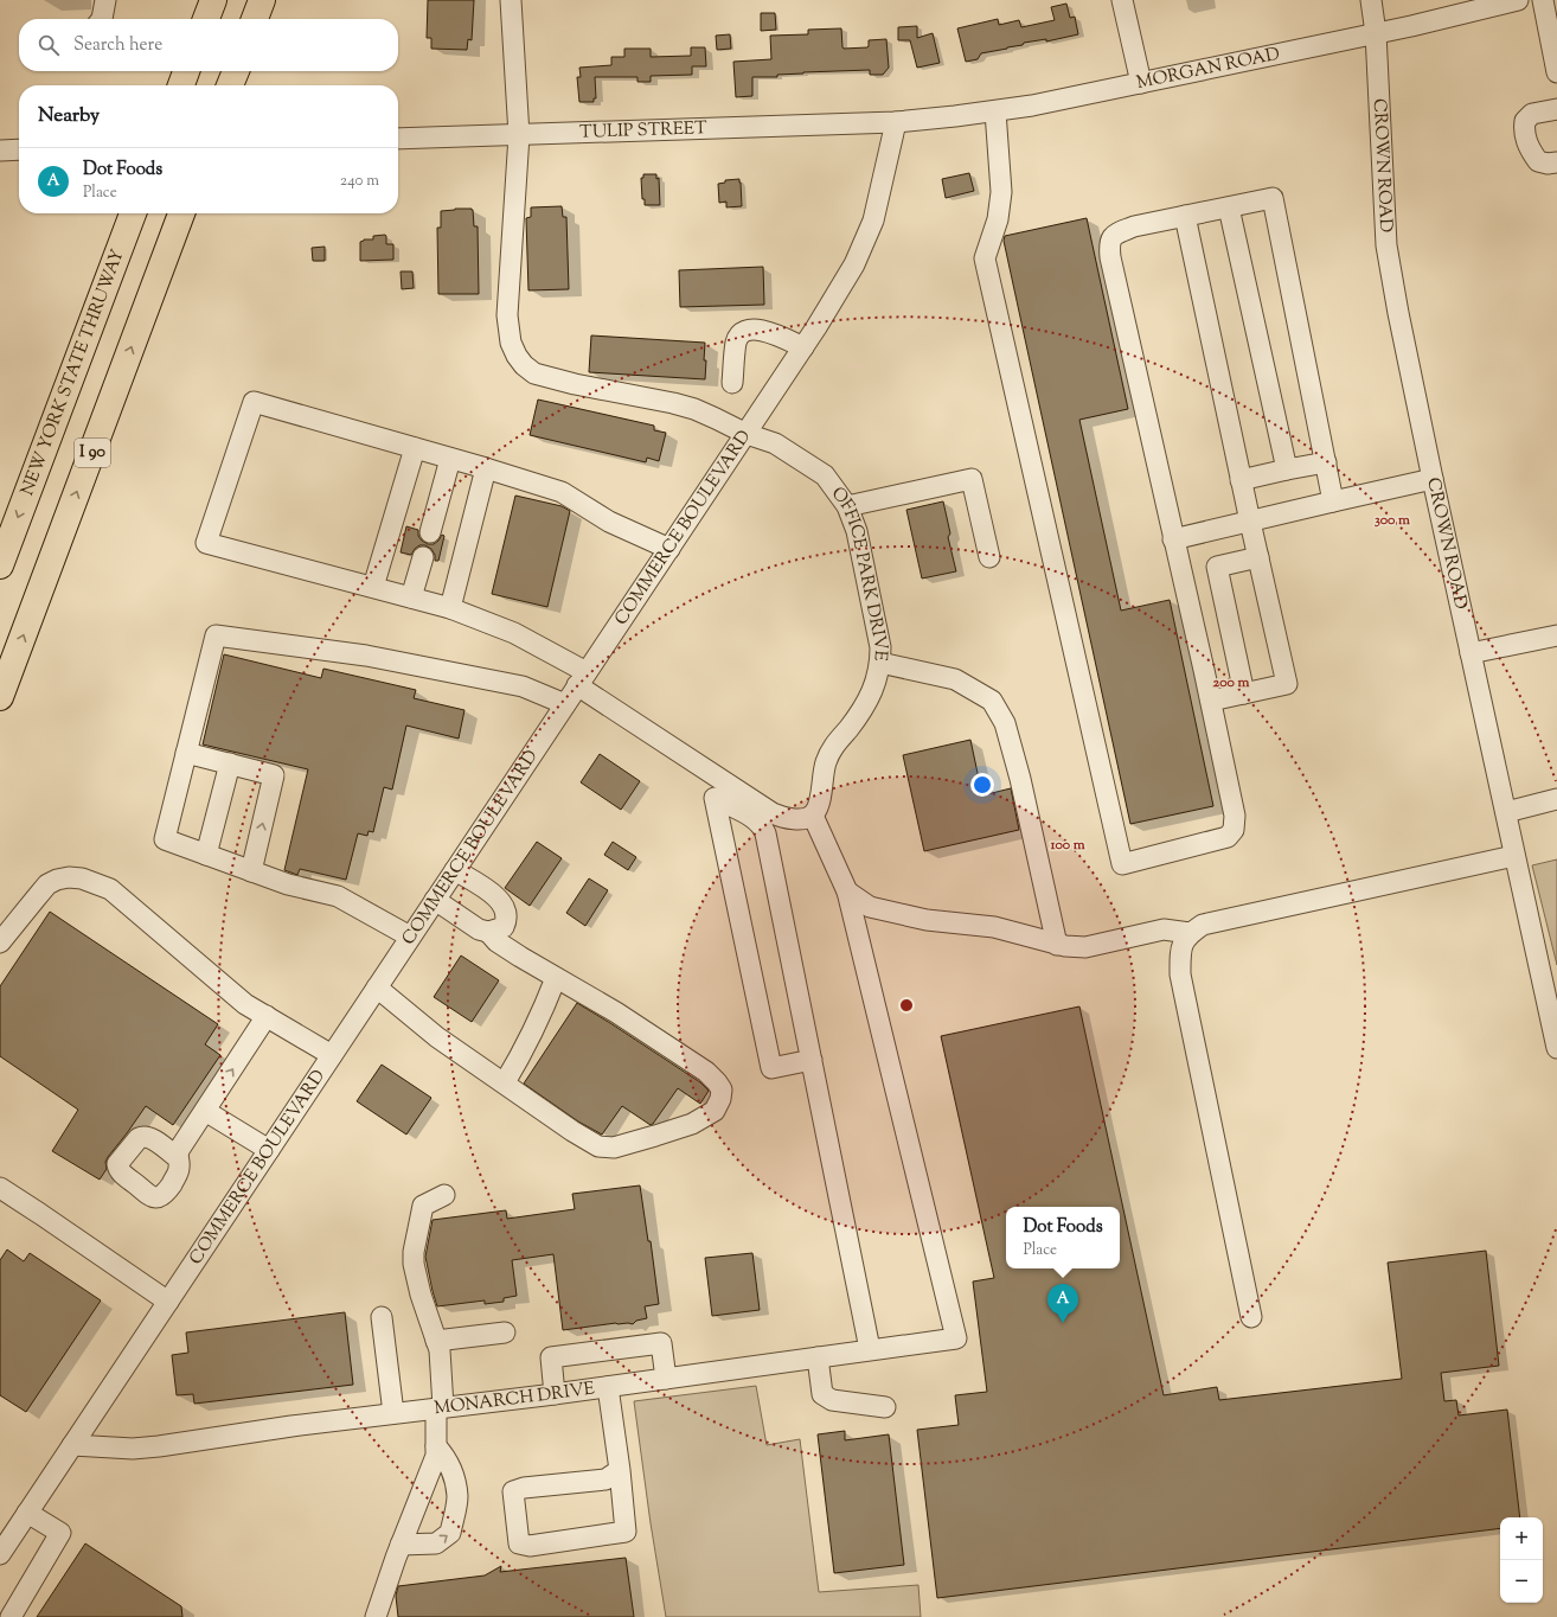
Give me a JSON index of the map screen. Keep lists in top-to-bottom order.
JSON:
{
  "streets": {
    "highway": ["NEW YORK STATE THRUWAY", "I 90"],
    "street": [
      "MORGAN ROAD",
      "TULIP STREET",
      "CROWN ROAD",
      "COMMERCE BOULEVARD",
      "OFFICE PARK DRIVE",
      "MONARCH DRIVE"
    ]
  },
  "crossings": [
    ["MORGAN ROAD", "TULIP STREET"],
    ["MORGAN ROAD", "CROWN ROAD"],
    ["MORGAN ROAD", "COMMERCE BOULEVARD"],
    ["TULIP STREET", "COMMERCE BOULEVARD"],
    ["TULIP STREET", "OFFICE PARK DRIVE"],
    ["COMMERCE BOULEVARD", "OFFICE PARK DRIVE"],
    ["COMMERCE BOULEVARD", "MONARCH DRIVE"]
  ],
  "page": {
    "search": "Search here",
    "heading": "Nearby",
    "list": [
      {
        "mark": "A",
        "name": "Dot Foods",
        "note": "Place",
        "value": "240 m"
      }
    ],
    "popup": ["Dot Foods", "Place"],
    "pins": "A",
    "map_buttons": ["+", "−"]
  },
  "rings": ["300 m", "200 m", "100 m"]
}
